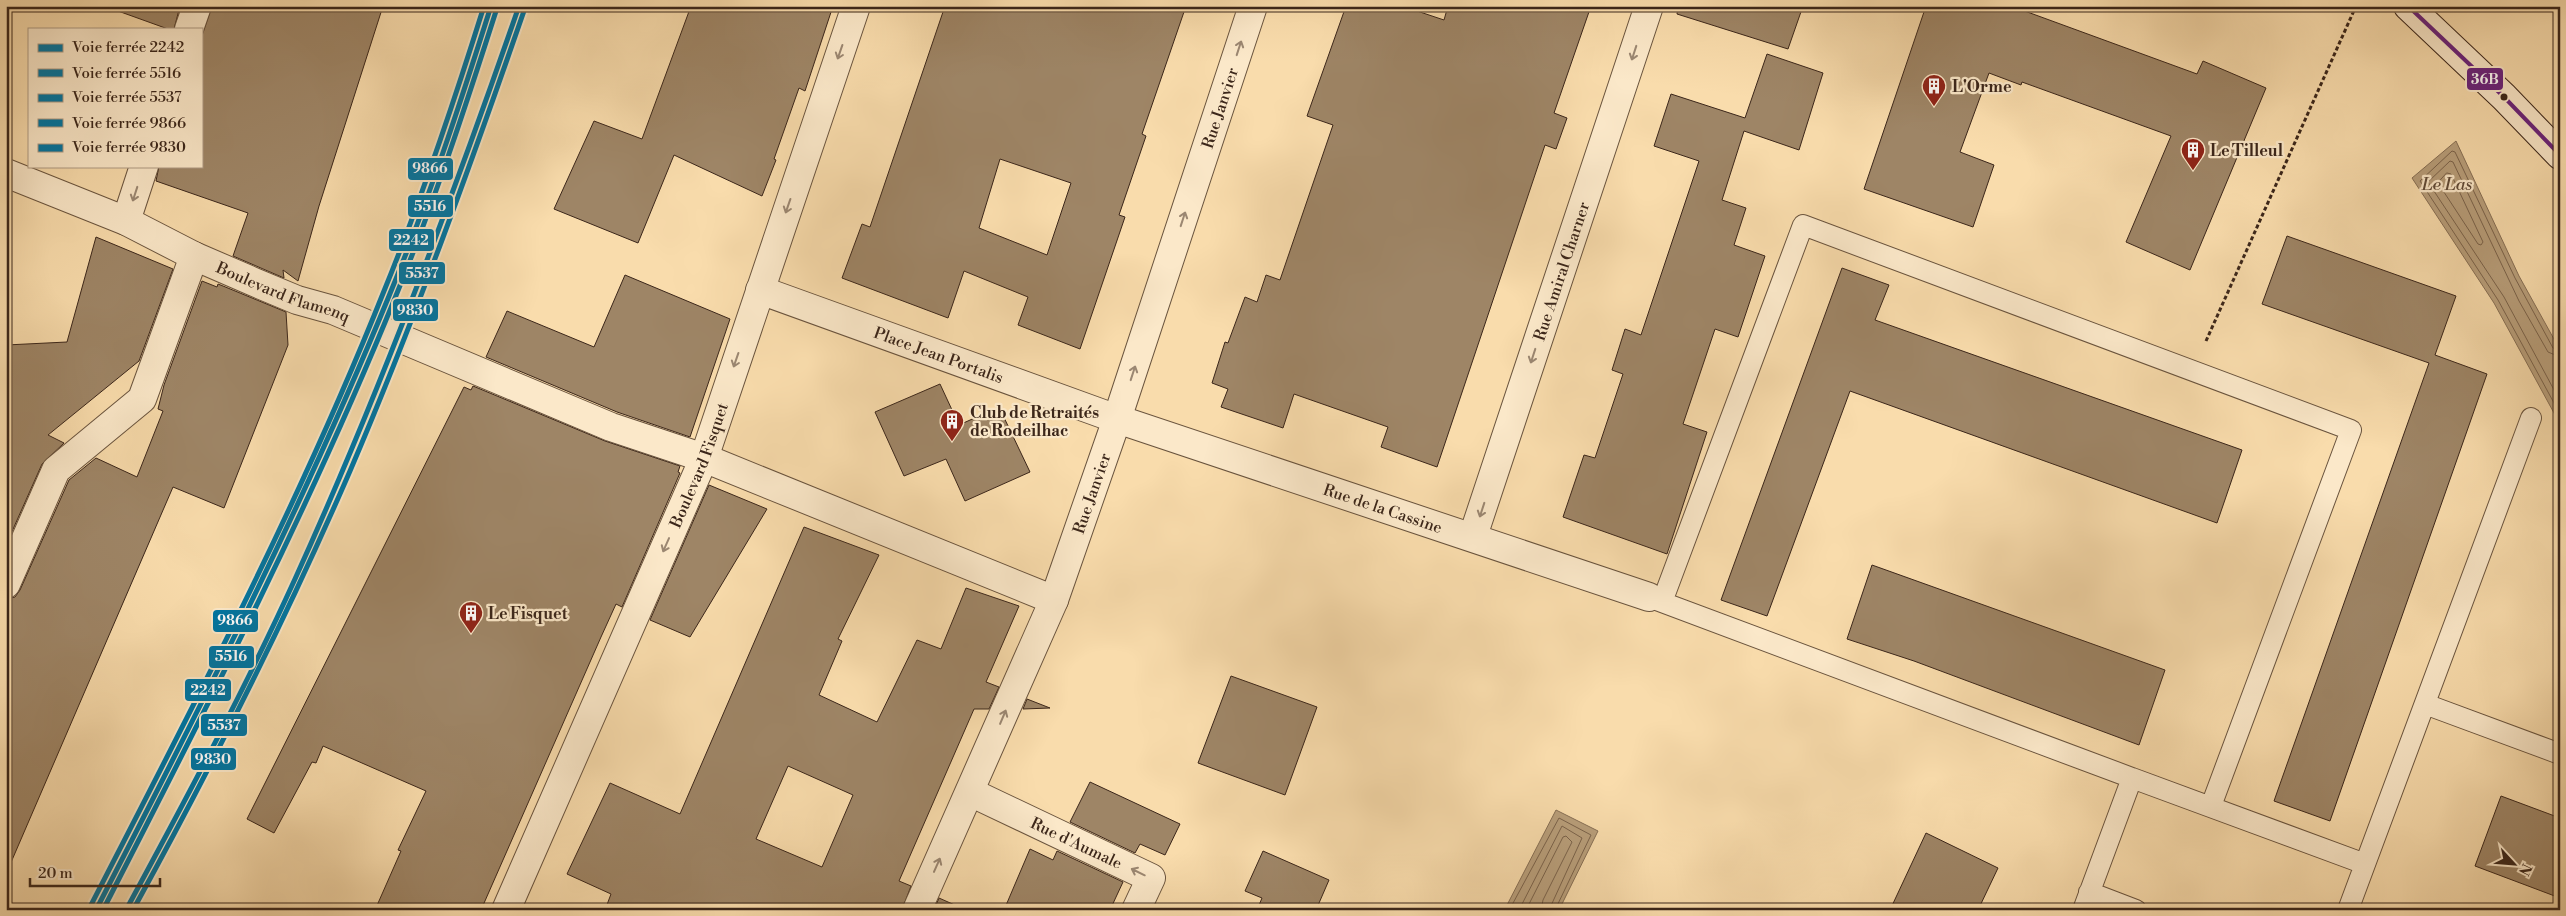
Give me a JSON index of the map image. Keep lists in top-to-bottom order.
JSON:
{
  "streets": {
    "street": [
      "Rue Janvier",
      "Rue Amiral Charner",
      "Boulevard Flamenq",
      "Place Jean Portalis",
      "Boulevard Fisquet",
      "Rue de la Cassine",
      "Rue d'Aumale"
    ]
  },
  "crossings": [
    ["Rue Janvier", "Place Jean Portalis"],
    ["Rue Janvier", "Rue de la Cassine"],
    ["Rue Janvier", "Rue d'Aumale"],
    ["Rue Amiral Charner", "Rue de la Cassine"],
    ["Boulevard Flamenq", "Boulevard Fisquet"],
    ["Place Jean Portalis", "Boulevard Fisquet"],
    ["Place Jean Portalis", "Rue de la Cassine"]
  ],
  "one_way": [
    "Rue Janvier",
    "Rue Amiral Charner",
    "Boulevard Fisquet",
    "Rue d'Aumale"
  ],
  "water": ["Le Las"],
  "places": {
    "building": [
      "L'Orme",
      "Le Tilleul",
      "Club de Retraités de Rodeilhac",
      "Le Fisquet"
    ]
  },
  "lines": [
    "rail line 2242",
    "rail line 5537",
    "rail line 9866",
    "transit line 36B",
    "rail line 5516",
    "rail line 9830"
  ],
  "legend": [
    "Voie ferrée 2242",
    "Voie ferrée 5516",
    "Voie ferrée 5537",
    "Voie ferrée 9866",
    "Voie ferrée 9830"
  ],
  "scale_bar": "20 m",
  "north": "bottom right"
}
